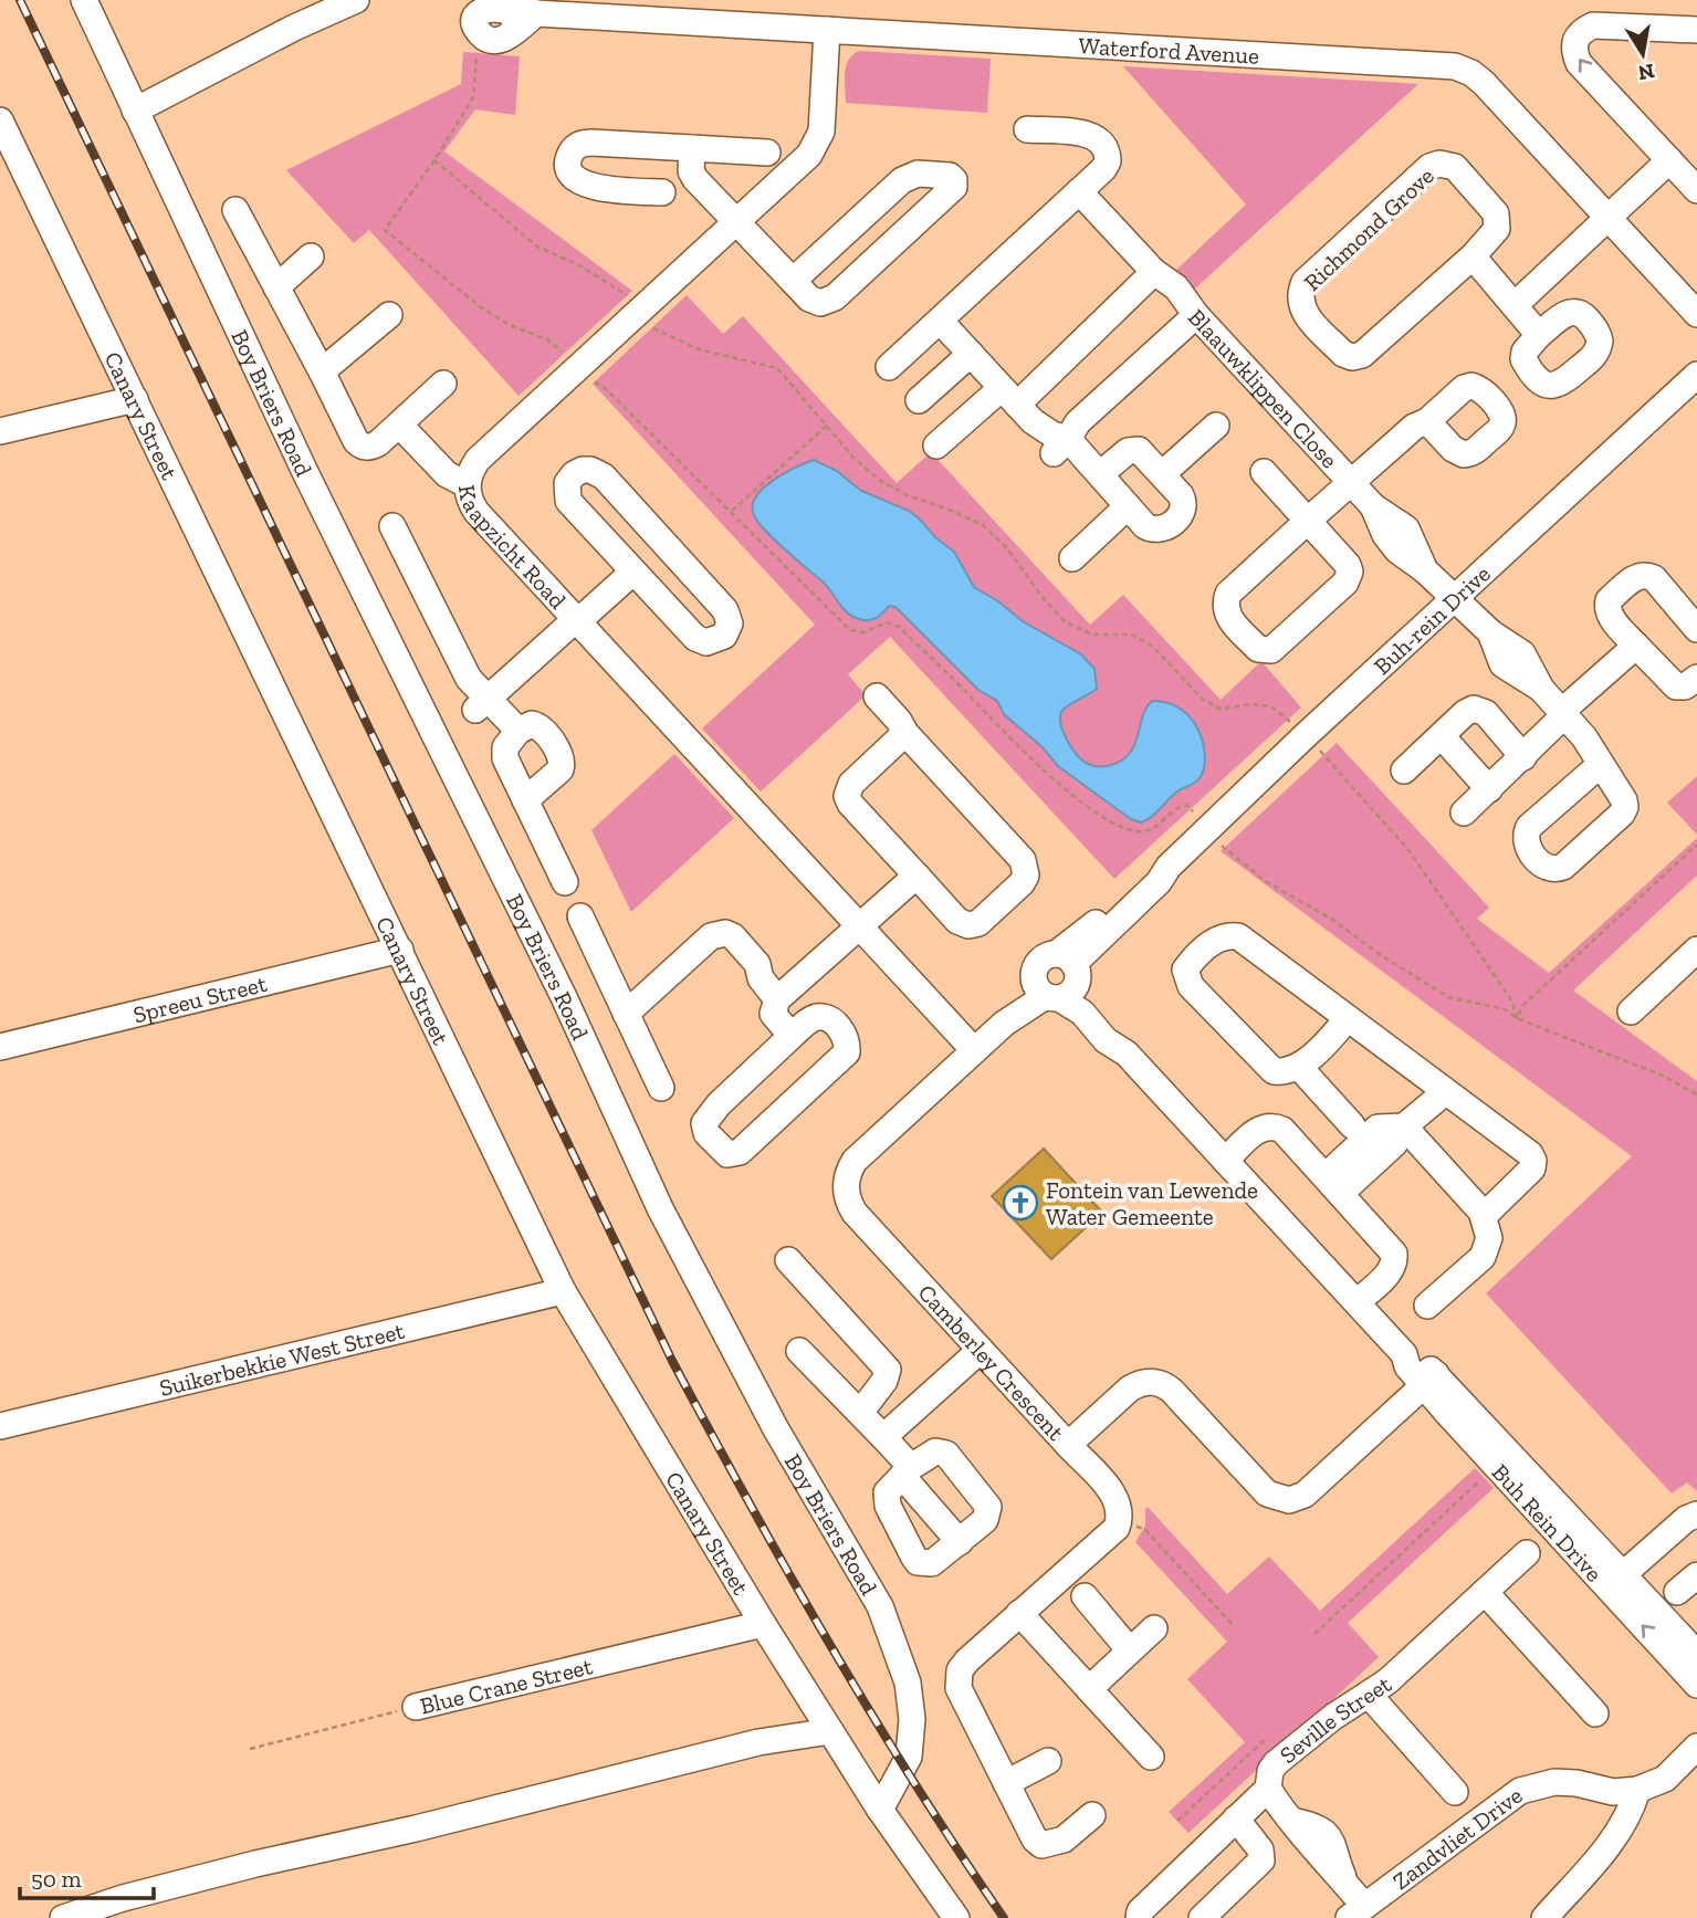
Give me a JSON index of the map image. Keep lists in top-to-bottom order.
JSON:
{
  "streets": {
    "street": [
      "Waterford Avenue",
      "Richmond Grove",
      "Blaauwklippen Close",
      "Boy Briers Road",
      "Canary Street",
      "Kaapzicht Road",
      "Buh-rein Drive",
      "Spreeu Street",
      "Suikerbekkie West Street",
      "Camberley Crescent",
      "Buh Rein Drive",
      "Blue Crane Street",
      "Seville Street",
      "Zandvliet Drive"
    ]
  },
  "crossings": [
    ["Waterford Avenue", "Kaapzicht Road"],
    ["Blaauwklippen Close", "Buh-rein Drive"],
    ["Boy Briers Road", "Canary Street"],
    ["Canary Street", "Spreeu Street"],
    ["Canary Street", "Suikerbekkie West Street"],
    ["Canary Street", "Blue Crane Street"],
    ["Kaapzicht Road", "Camberley Crescent"],
    ["Buh-rein Drive", "Buh Rein Drive"],
    ["Camberley Crescent", "Buh Rein Drive"],
    ["Seville Street", "Zandvliet Drive"]
  ],
  "places": {
    "church": ["Fontein van Lewende Water Gemeente"]
  },
  "scale_bar": "50 m",
  "north": "bottom"
}
